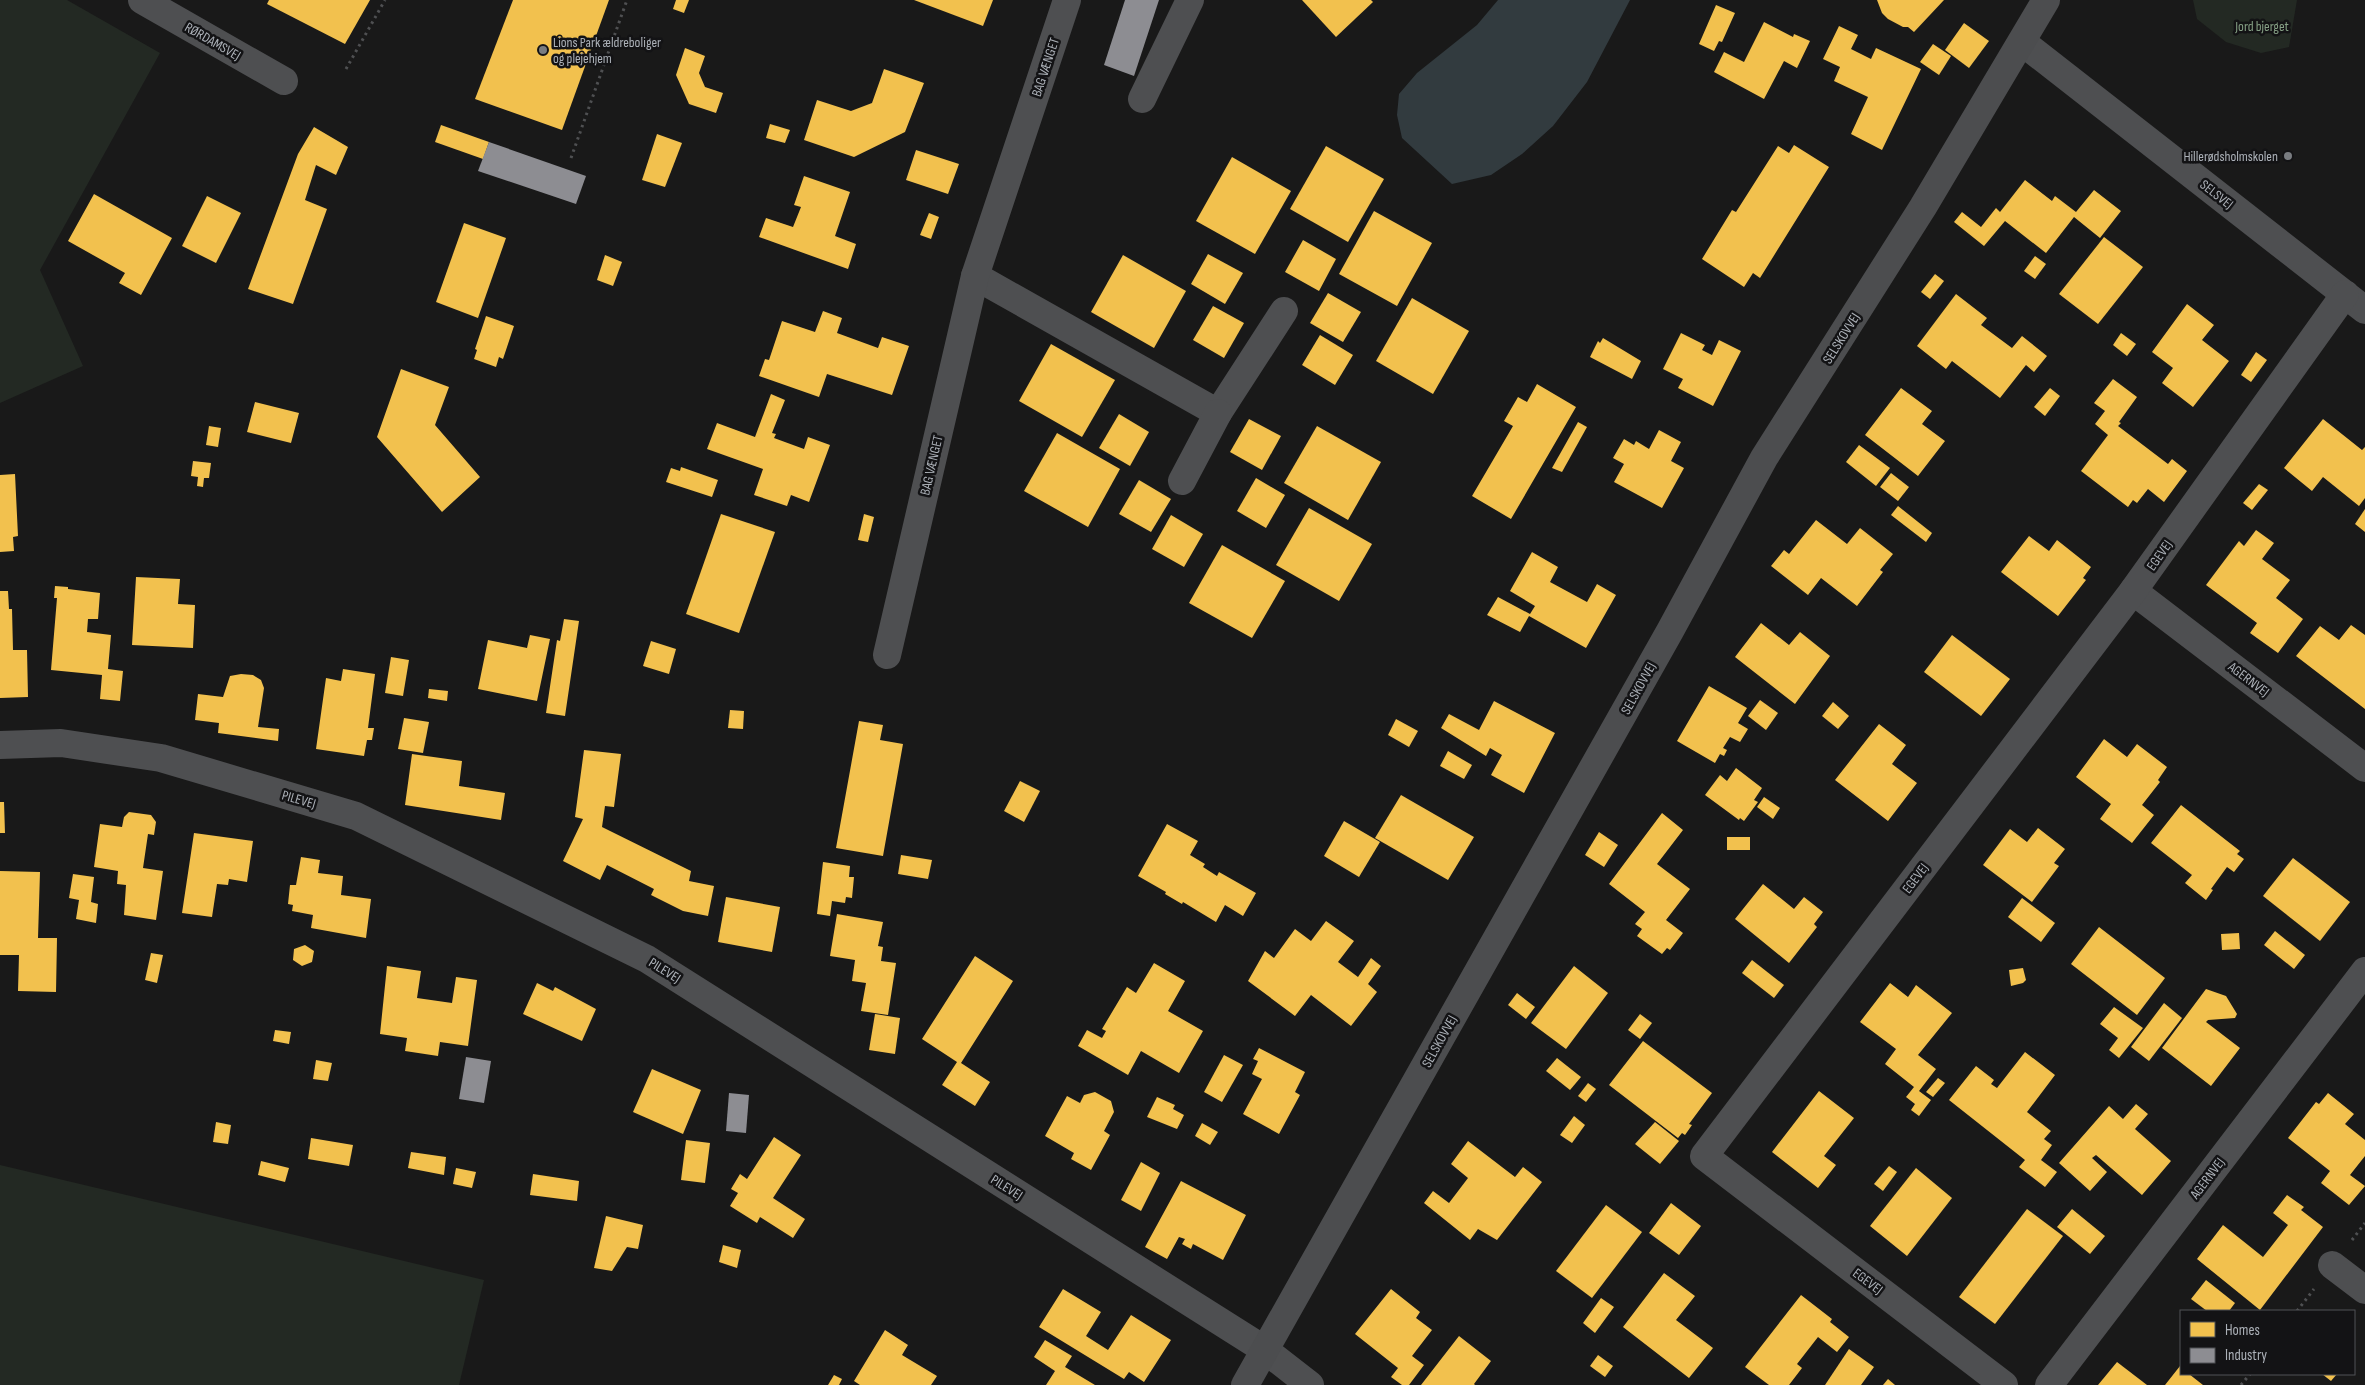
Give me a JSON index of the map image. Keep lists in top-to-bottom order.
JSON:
{
  "streets": {
    "street": [
      "RØRDAMSVEJ",
      "BAG VÆNGET",
      "SELSVEJ",
      "SELSKOVVEJ",
      "EGEVEJ",
      "AGERNVEJ",
      "PILEVEJ"
    ]
  },
  "crossings": [
    ["SELSVEJ", "SELSKOVVEJ"],
    ["SELSVEJ", "EGEVEJ"],
    ["SELSKOVVEJ", "PILEVEJ"],
    ["EGEVEJ", "AGERNVEJ"]
  ],
  "parks": ["Jord bjerget"],
  "places": ["Lions Park ældreboliger og plejehjem", "Hillerødsholmskolen"],
  "legend": ["Homes", "Industry"]
}
